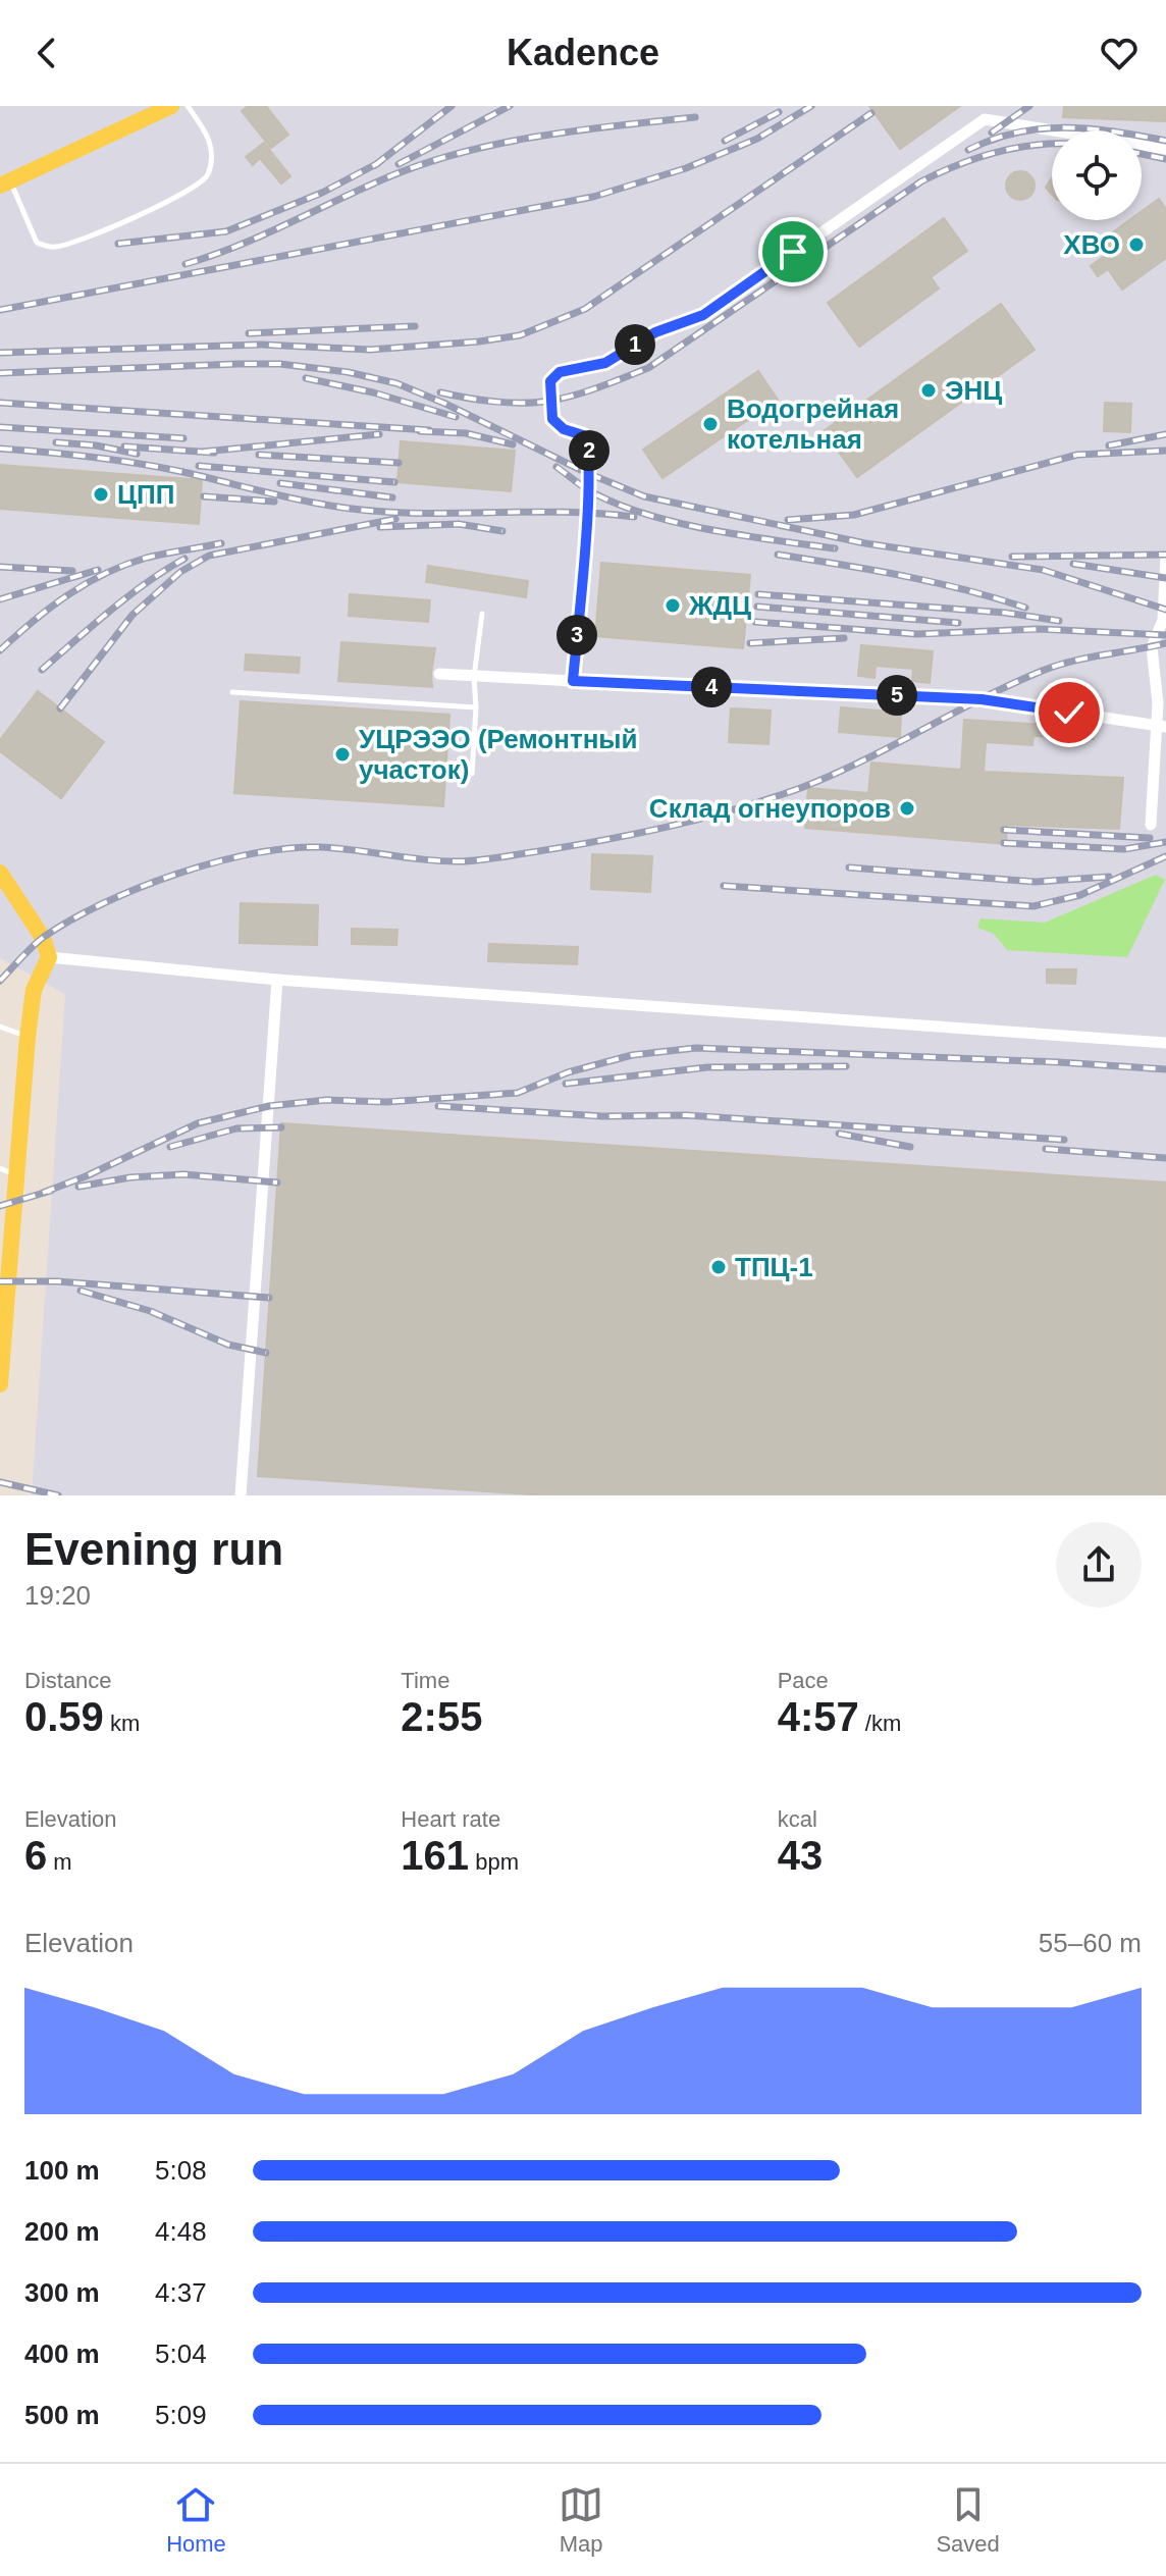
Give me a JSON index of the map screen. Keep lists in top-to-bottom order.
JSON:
{
  "places": [
    "ХВО",
    "ЭНЦ",
    "Водогрейная котельная",
    "ЦПП",
    "ЖДЦ",
    "УЦРЭЭО (Ремонтный участок)",
    "Склад огнеупоров",
    "ТПЦ-1"
  ],
  "page": {
    "header": "Kadence",
    "pins": [
      "1",
      "2",
      "3",
      "4",
      "5"
    ],
    "heading": ["Evening run", "19:20"],
    "stats": [
      ["Distance", "0.59 km"],
      ["Time", "2:55"],
      ["Pace", "4:57 /km"],
      ["Elevation", "6 m"],
      ["Heart rate", "161 bpm"],
      ["kcal", "43"]
    ],
    "chart": ["Elevation", "55–60 m"],
    "list": [
      {
        "name": "100 m",
        "note": "5:08"
      },
      {
        "name": "200 m",
        "note": "4:48"
      },
      {
        "name": "300 m",
        "note": "4:37"
      },
      {
        "name": "400 m",
        "note": "5:04"
      },
      {
        "name": "500 m",
        "note": "5:09"
      }
    ],
    "tabs": ["Home", "Map", "Saved"]
  }
}
